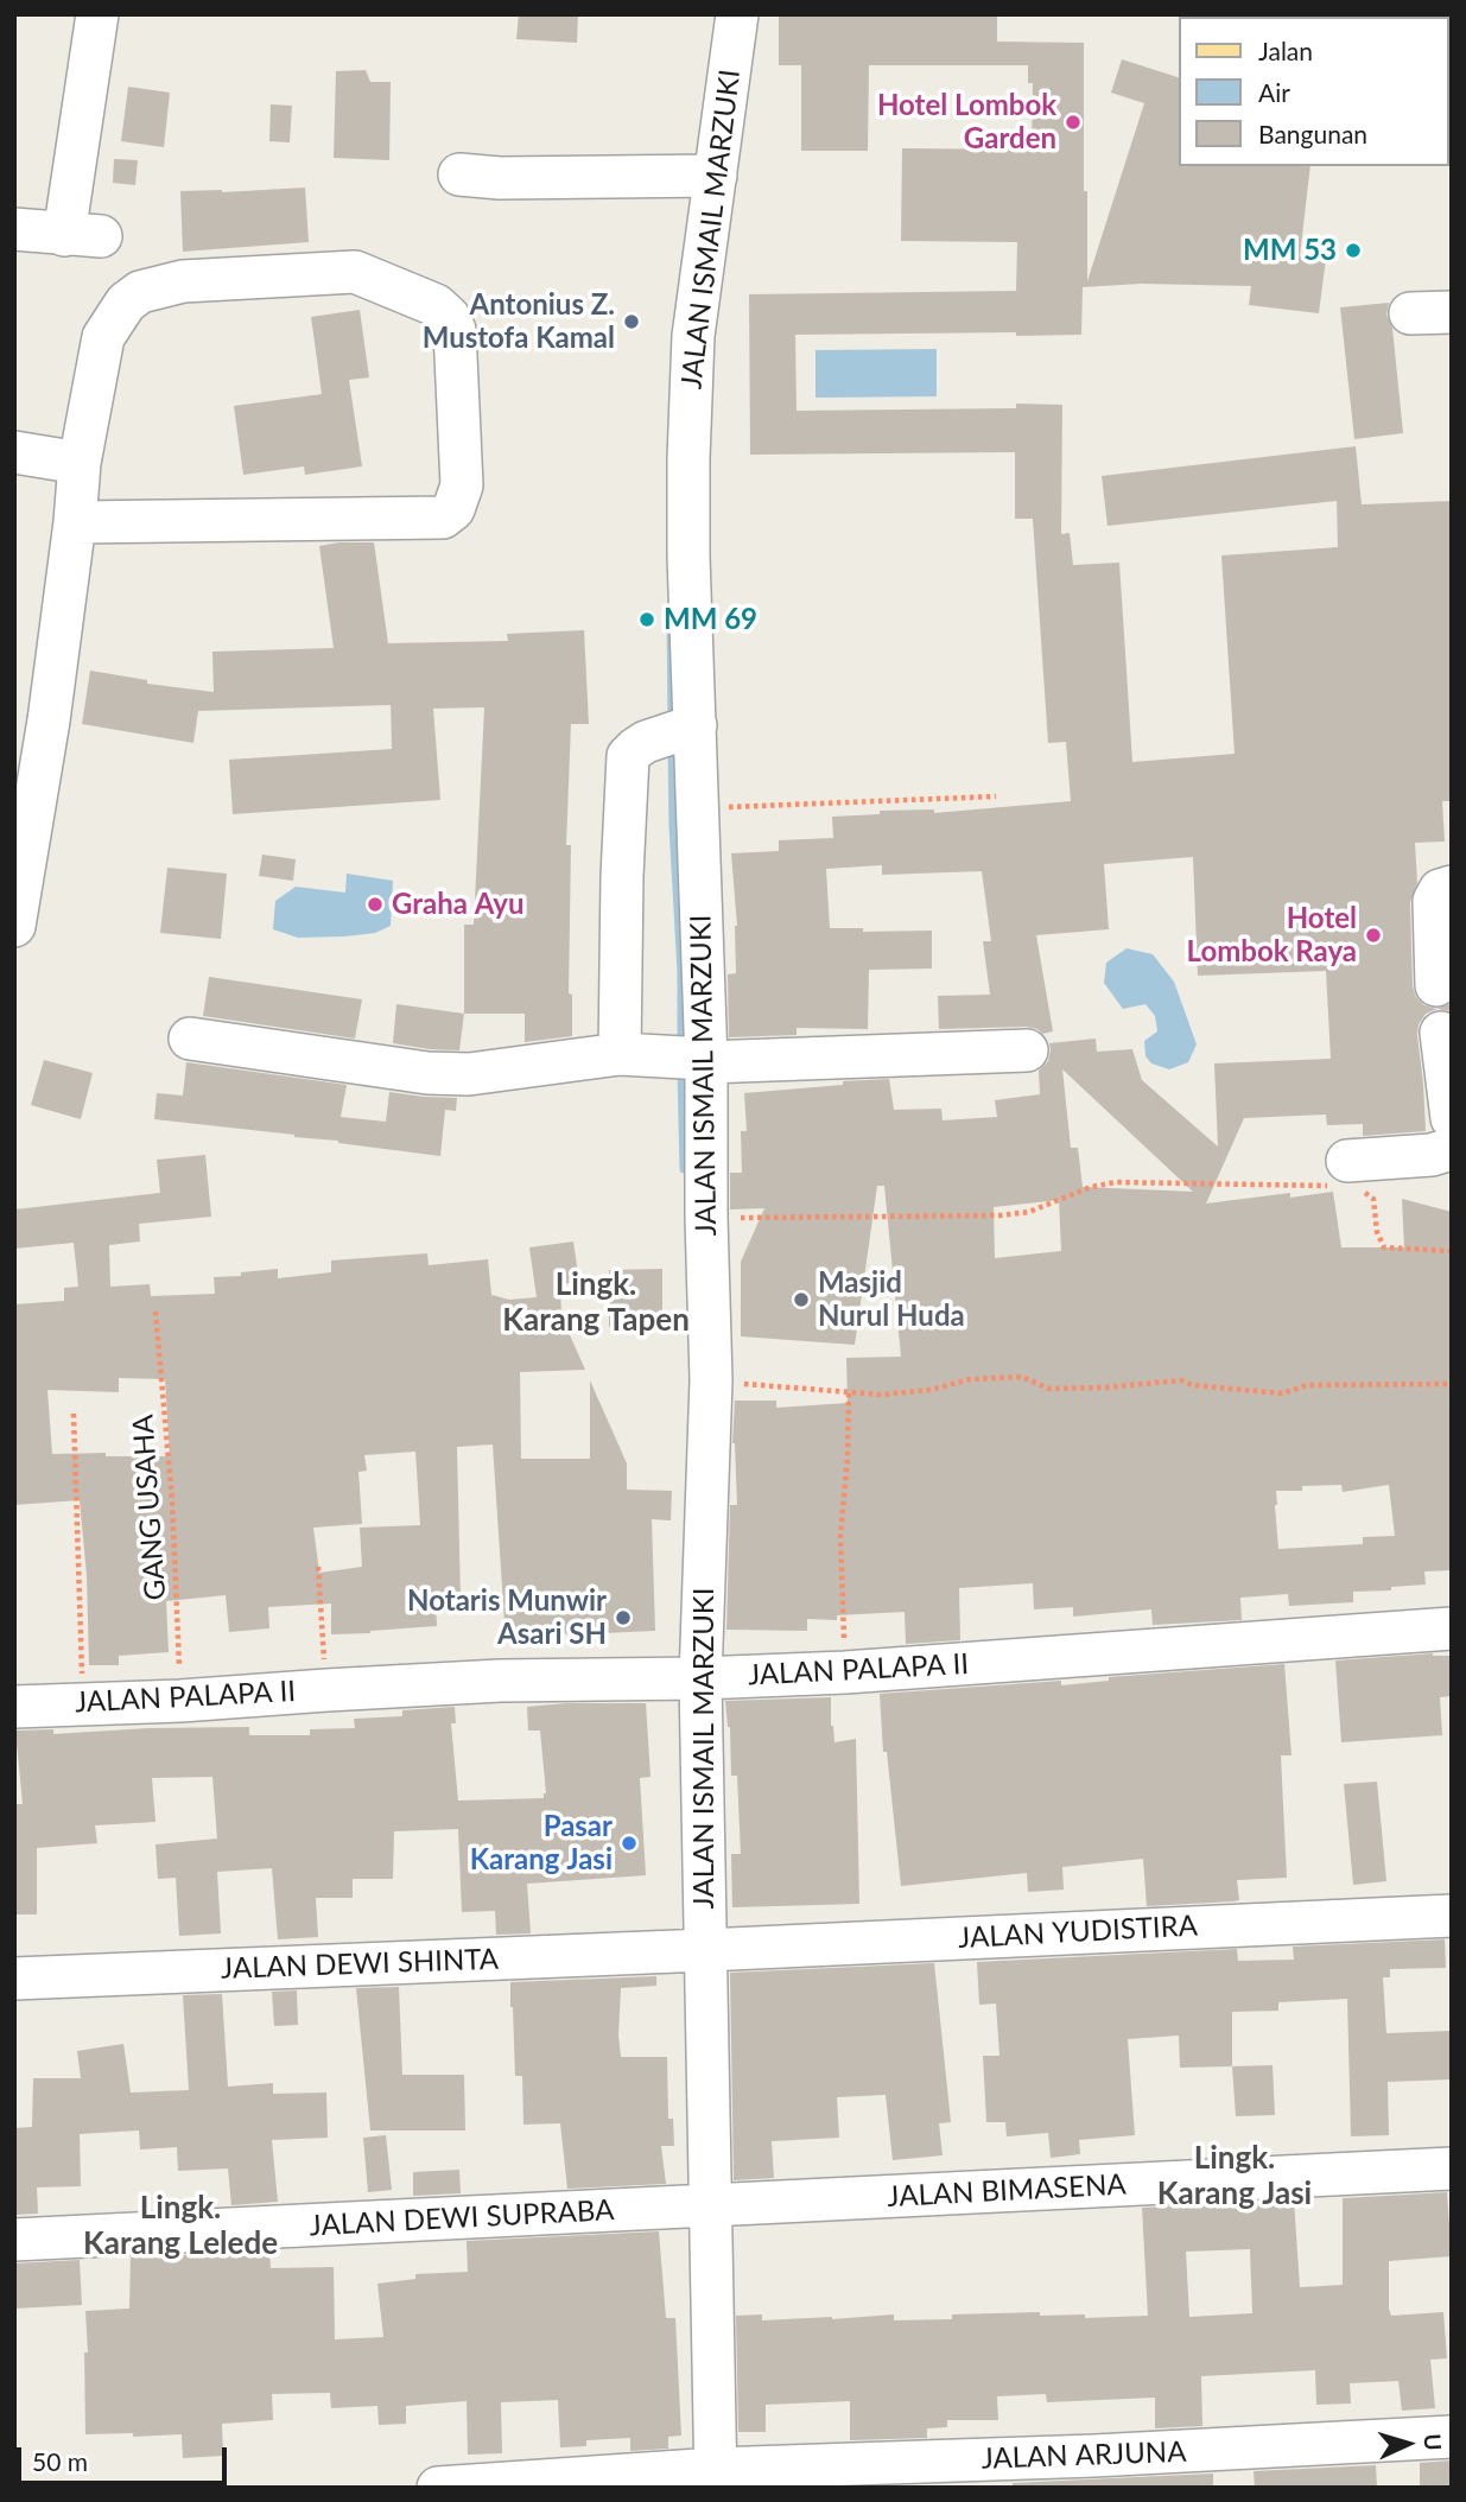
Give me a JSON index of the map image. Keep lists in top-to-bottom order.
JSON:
{
  "streets": {
    "street": [
      "JALAN ISMAIL MARZUKI",
      "JALAN PALAPA II",
      "JALAN YUDISTIRA",
      "JALAN DEWI SHINTA",
      "JALAN BIMASENA",
      "JALAN DEWI SUPRABA",
      "JALAN ARJUNA"
    ],
    "path": ["GANG USAHA"]
  },
  "crossings": [
    ["JALAN ISMAIL MARZUKI", "JALAN PALAPA II"],
    ["JALAN ISMAIL MARZUKI", "JALAN YUDISTIRA"],
    ["JALAN ISMAIL MARZUKI", "JALAN DEWI SHINTA"],
    ["JALAN ISMAIL MARZUKI", "JALAN BIMASENA"],
    ["JALAN ISMAIL MARZUKI", "JALAN DEWI SUPRABA"],
    ["JALAN ISMAIL MARZUKI", "JALAN ARJUNA"],
    ["GANG USAHA", "JALAN PALAPA II"],
    ["JALAN YUDISTIRA", "JALAN DEWI SHINTA"],
    ["JALAN BIMASENA", "JALAN DEWI SUPRABA"]
  ],
  "districts": ["Lingk. Karang Tapen", "Lingk. Karang Jasi", "Lingk. Karang Lelede"],
  "places": [
    "Hotel Lombok Garden",
    "MM 53",
    "Antonius Z. Mustofa Kamal",
    "MM 69",
    "Graha Ayu",
    "Hotel Lombok Raya",
    "Masjid Nurul Huda",
    "Notaris Munwir Asari SH",
    "Pasar Karang Jasi"
  ],
  "legend": ["Jalan", "Air", "Bangunan"],
  "scale_bar": "50 m",
  "north": "right"
}
